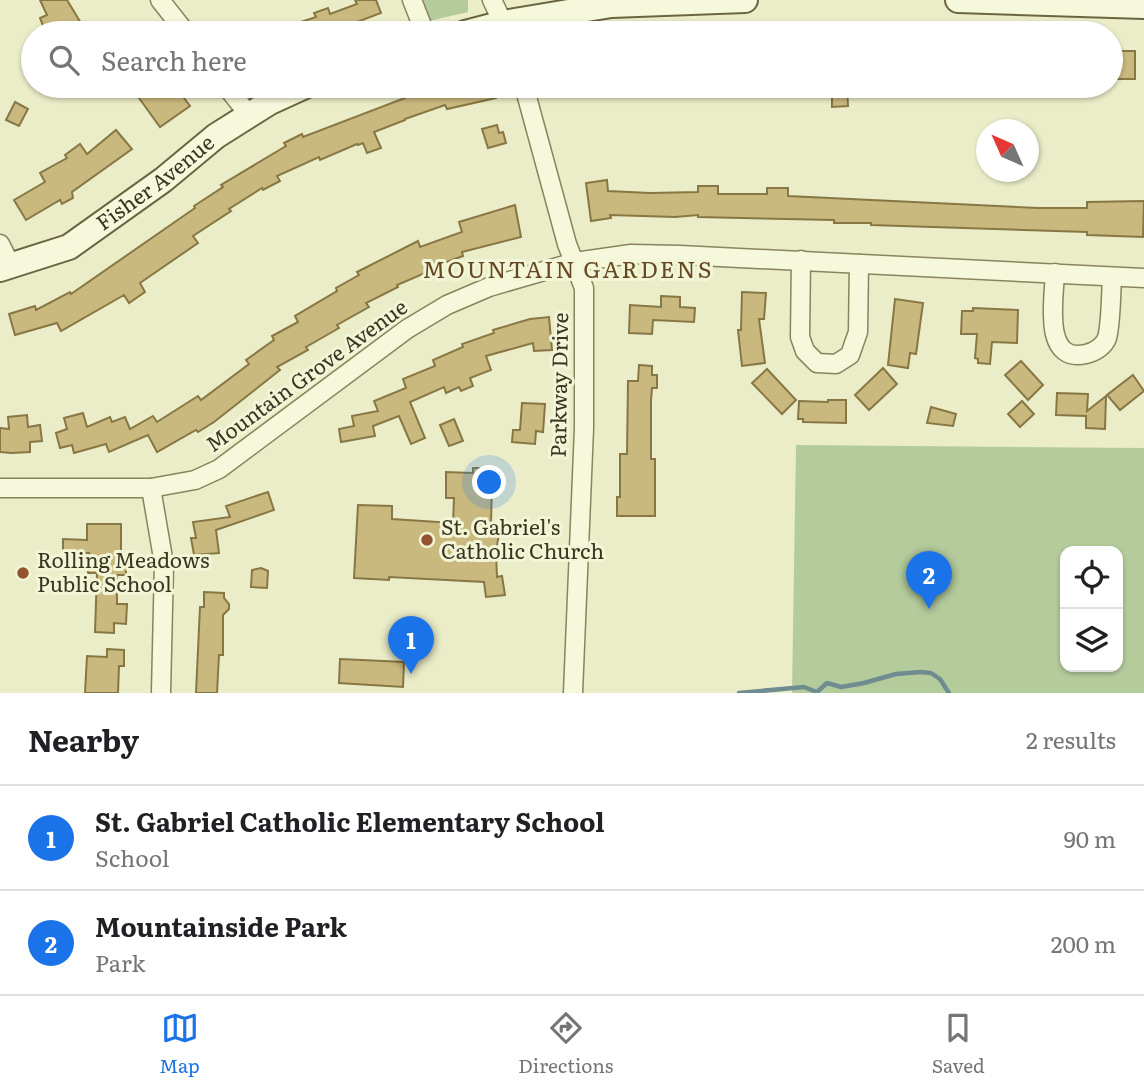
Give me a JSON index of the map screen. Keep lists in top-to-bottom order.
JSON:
{
  "streets": {
    "street": ["Fisher Avenue", "Mountain Grove Avenue", "Parkway Drive"]
  },
  "crossings": [
    ["Mountain Grove Avenue", "Parkway Drive"]
  ],
  "districts": ["MOUNTAIN GARDENS"],
  "places": ["St. Gabriel's Catholic Church", "Rolling Meadows Public School"],
  "north": "top left",
  "page": {
    "search": "Search here",
    "pins": ["2", "1"],
    "heading": ["Nearby", "2 results"],
    "list": [
      {
        "mark": "1",
        "name": "St. Gabriel Catholic Elementary School",
        "note": "School",
        "value": "90 m"
      },
      {
        "mark": "2",
        "name": "Mountainside Park",
        "note": "Park",
        "value": "200 m"
      }
    ],
    "nav": ["Map", "Directions", "Saved"]
  }
}
